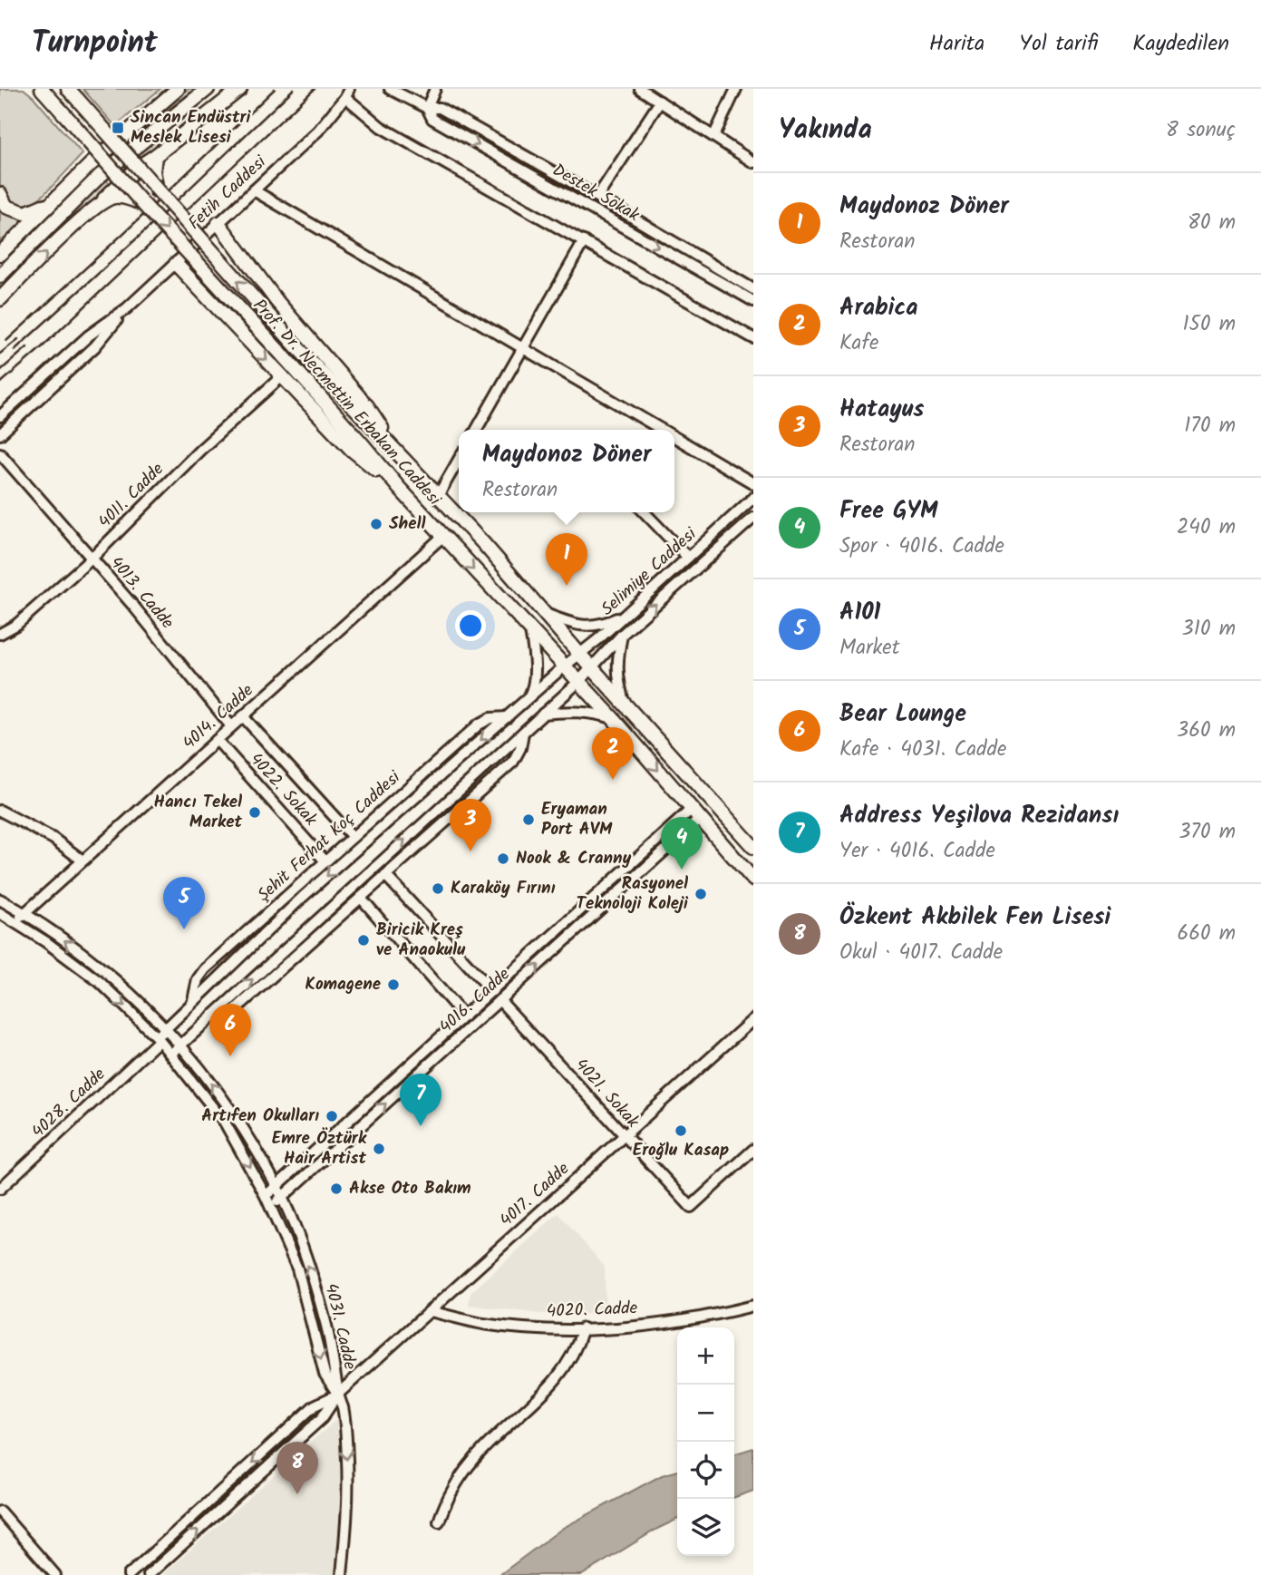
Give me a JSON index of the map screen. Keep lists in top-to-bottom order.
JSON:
{
  "streets": {
    "main road": ["Prof. Dr. Necmettin Erbakan Caddesi"],
    "street": [
      "Fetih Caddesi",
      "Destek Sokak",
      "4011. Cadde",
      "Selimiye Caddesi",
      "4013. Cadde",
      "4014. Cadde",
      "4022. Sokak",
      "Şehit Ferhat Koç Caddesi",
      "4016. Cadde",
      "4021. Sokak",
      "4028. Cadde",
      "4017. Cadde",
      "4020. Cadde",
      "4031. Cadde"
    ]
  },
  "crossings": [
    ["Prof. Dr. Necmettin Erbakan Caddesi", "Selimiye Caddesi"],
    ["Prof. Dr. Necmettin Erbakan Caddesi", "4014. Cadde"],
    ["Prof. Dr. Necmettin Erbakan Caddesi", "Şehit Ferhat Koç Caddesi"],
    ["Prof. Dr. Necmettin Erbakan Caddesi", "4016. Cadde"],
    ["4011. Cadde", "4013. Cadde"],
    ["Selimiye Caddesi", "Şehit Ferhat Koç Caddesi"],
    ["4013. Cadde", "4014. Cadde"],
    ["4014. Cadde", "4022. Sokak"],
    ["4014. Cadde", "4031. Cadde"],
    ["4022. Sokak", "Şehit Ferhat Koç Caddesi"],
    ["Şehit Ferhat Koç Caddesi", "4028. Cadde"],
    ["Şehit Ferhat Koç Caddesi", "4031. Cadde"],
    ["4016. Cadde", "4021. Sokak"],
    ["4016. Cadde", "4031. Cadde"],
    ["4021. Sokak", "4017. Cadde"],
    ["4028. Cadde", "4031. Cadde"],
    ["4017. Cadde", "4020. Cadde"],
    ["4017. Cadde", "4031. Cadde"]
  ],
  "places": {
    "transit": ["Sincan Endüstri Meslek Lisesi"],
    "other": [
      "Shell",
      "Hancı Tekel Market",
      "Eryaman Port AVM",
      "Nook & Cranny",
      "Karaköy Fırını",
      "Rasyonel Teknoloji Koleji",
      "Biricik Kreş ve Anaokulu",
      "Komagene",
      "Artıfen Okulları",
      "Eroğlu Kasap",
      "Emre Öztürk Hair Artist",
      "Akse Oto Bakım"
    ]
  },
  "page": {
    "header": "Turnpoint",
    "nav": ["Harita", "Yol tarifi", "Kaydedilen"],
    "heading": ["Yakında", "8 sonuç"],
    "list": [
      {
        "mark": "1",
        "name": "Maydonoz Döner",
        "note": "Restoran",
        "value": "80 m"
      },
      {
        "mark": "2",
        "name": "Arabica",
        "note": "Kafe",
        "value": "150 m"
      },
      {
        "mark": "3",
        "name": "Hatayus",
        "note": "Restoran",
        "value": "170 m"
      },
      {
        "mark": "4",
        "name": "Free GYM",
        "note": "Spor · 4016. Cadde",
        "value": "240 m"
      },
      {
        "mark": "5",
        "name": "A101",
        "note": "Market",
        "value": "310 m"
      },
      {
        "mark": "6",
        "name": "Bear Lounge",
        "note": "Kafe · 4031. Cadde",
        "value": "360 m"
      },
      {
        "mark": "7",
        "name": "Address Yeşilova Rezidansı",
        "note": "Yer · 4016. Cadde",
        "value": "370 m"
      },
      {
        "mark": "8",
        "name": "Özkent Akbilek Fen Lisesi",
        "note": "Okul · 4017. Cadde",
        "value": "660 m"
      }
    ],
    "popup": ["Maydonoz Döner", "Restoran"],
    "pins": [
      "1",
      "2",
      "3",
      "4",
      "5",
      "6",
      "7",
      "8"
    ],
    "map_buttons": ["+", "−"]
  }
}
